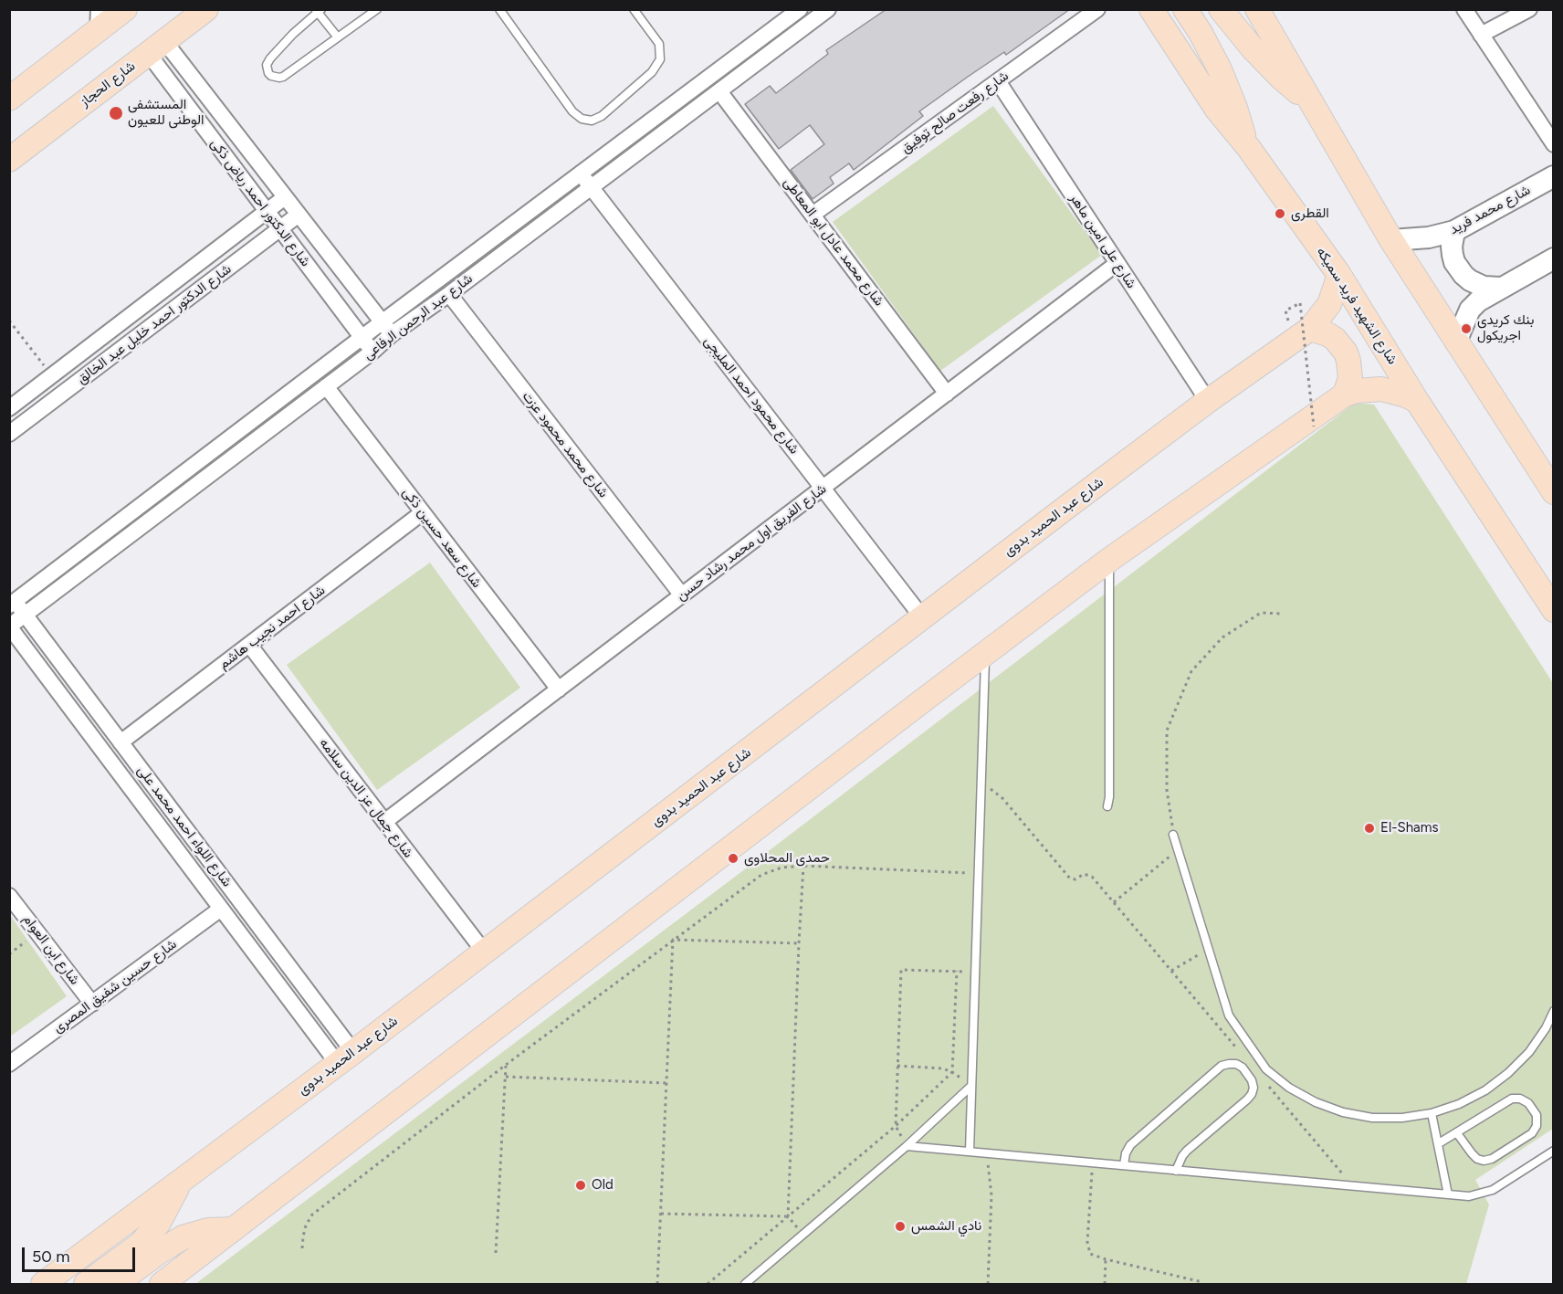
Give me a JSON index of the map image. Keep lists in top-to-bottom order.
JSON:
{
  "streets": {
    "main road": [
      "شارع الحجاز",
      "شارع محمد فريد",
      "شارع الشهيد فريد سميكه",
      "شارع عبد الحميد بدوى"
    ],
    "street": [
      "شارع رفعت صالح توفيق",
      "شارع الدكتور احمد رياض ذكى",
      "شارع على امين ماهر",
      "شارع محمد عادل ابو المعاطى",
      "شارع عبد الرحمن الرفاعى",
      "شارع الدكتور احمد خليل عبد الخالق",
      "شارع محمود احمد المليجى",
      "شارع محمد محمود عزت",
      "شارع سعد حسين ذكى",
      "شارع الفريق اول محمد رشاد حسن",
      "شارع احمد نجيب هاشم",
      "شارع جمال عز الدين سلامه",
      "شارع اللواء احمد محمد على",
      "شارع ابن العوام",
      "شارع حسين شفيق المصرى"
    ]
  },
  "crossings": [
    ["شارع الحجاز", "شارع الدكتور احمد رياض ذكى"],
    ["شارع رفعت صالح توفيق", "شارع على امين ماهر"],
    ["شارع رفعت صالح توفيق", "شارع محمد عادل ابو المعاطى"],
    ["شارع الدكتور احمد رياض ذكى", "شارع عبد الرحمن الرفاعى"],
    ["شارع الدكتور احمد رياض ذكى", "شارع الدكتور احمد خليل عبد الخالق"],
    ["شارع على امين ماهر", "شارع عبد الحميد بدوى"],
    ["شارع على امين ماهر", "شارع الفريق اول محمد رشاد حسن"],
    ["شارع محمد عادل ابو المعاطى", "شارع عبد الرحمن الرفاعى"],
    ["شارع محمد عادل ابو المعاطى", "شارع الفريق اول محمد رشاد حسن"],
    ["شارع الشهيد فريد سميكه", "شارع عبد الحميد بدوى"],
    ["شارع عبد الرحمن الرفاعى", "شارع محمود احمد المليجى"],
    ["شارع عبد الرحمن الرفاعى", "شارع محمد محمود عزت"],
    ["شارع عبد الرحمن الرفاعى", "شارع سعد حسين ذكى"],
    ["شارع عبد الرحمن الرفاعى", "شارع اللواء احمد محمد على"],
    ["شارع محمود احمد المليجى", "شارع عبد الحميد بدوى"],
    ["شارع محمود احمد المليجى", "شارع الفريق اول محمد رشاد حسن"],
    ["شارع محمد محمود عزت", "شارع الفريق اول محمد رشاد حسن"],
    ["شارع عبد الحميد بدوى", "شارع جمال عز الدين سلامه"],
    ["شارع عبد الحميد بدوى", "شارع اللواء احمد محمد على"],
    ["شارع سعد حسين ذكى", "شارع الفريق اول محمد رشاد حسن"],
    ["شارع سعد حسين ذكى", "شارع احمد نجيب هاشم"],
    ["شارع الفريق اول محمد رشاد حسن", "شارع جمال عز الدين سلامه"],
    ["شارع احمد نجيب هاشم", "شارع جمال عز الدين سلامه"],
    ["شارع احمد نجيب هاشم", "شارع اللواء احمد محمد على"],
    ["شارع اللواء احمد محمد على", "شارع حسين شفيق المصرى"],
    ["شارع ابن العوام", "شارع حسين شفيق المصرى"]
  ],
  "places": [
    "المستشفى الوطنى للعيون",
    "القطرى",
    "بنك كريدى اجريكول",
    "El-Shams",
    "حمدى المحلاوى",
    "Old",
    "نادي الشمس"
  ],
  "scale_bar": "50 m"
}
